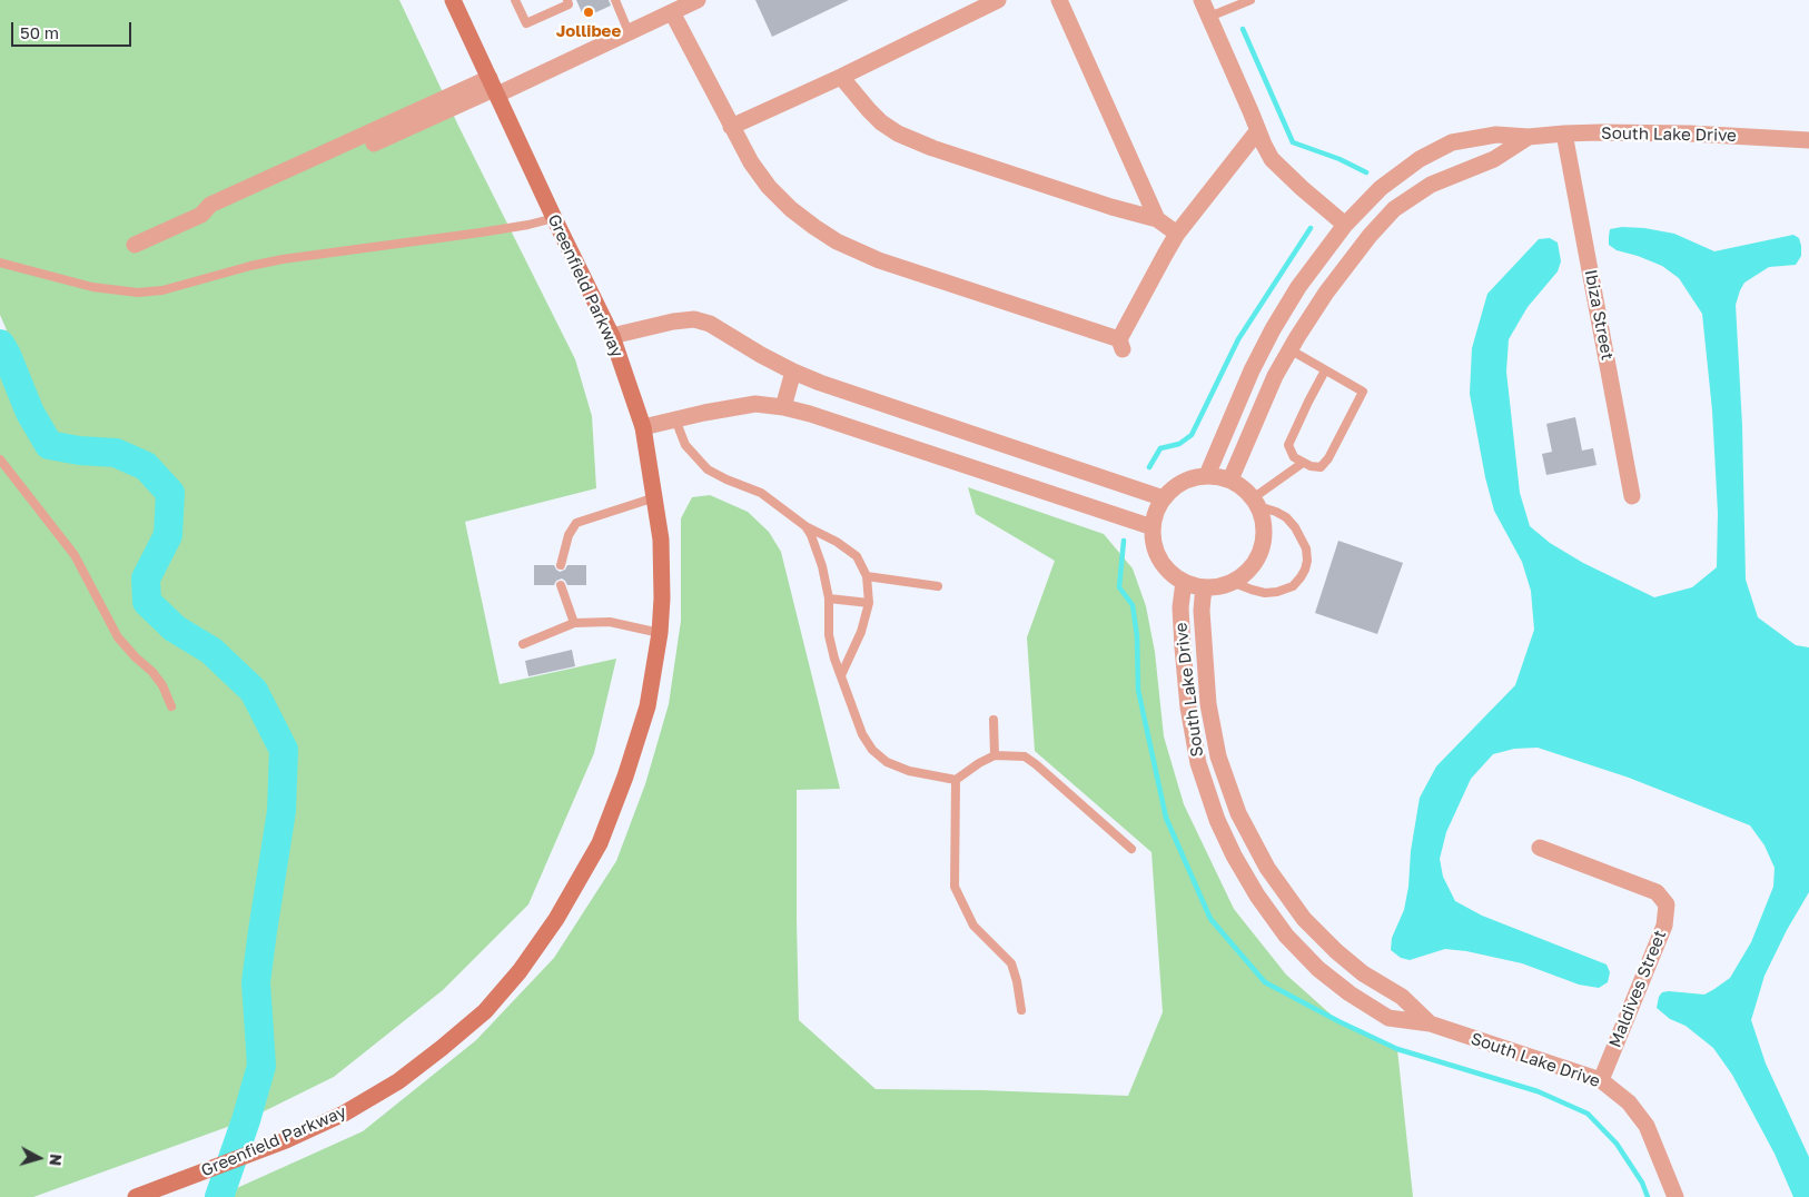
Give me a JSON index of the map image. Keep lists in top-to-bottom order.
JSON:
{
  "streets": {
    "main road": ["Greenfield Parkway"],
    "street": ["South Lake Drive", "Ibiza Street", "Maldives Street"]
  },
  "crossings": [
    ["South Lake Drive", "Ibiza Street"],
    ["South Lake Drive", "Maldives Street"]
  ],
  "places": ["Jollibee"],
  "scale_bar": "50 m",
  "north": "right"
}
